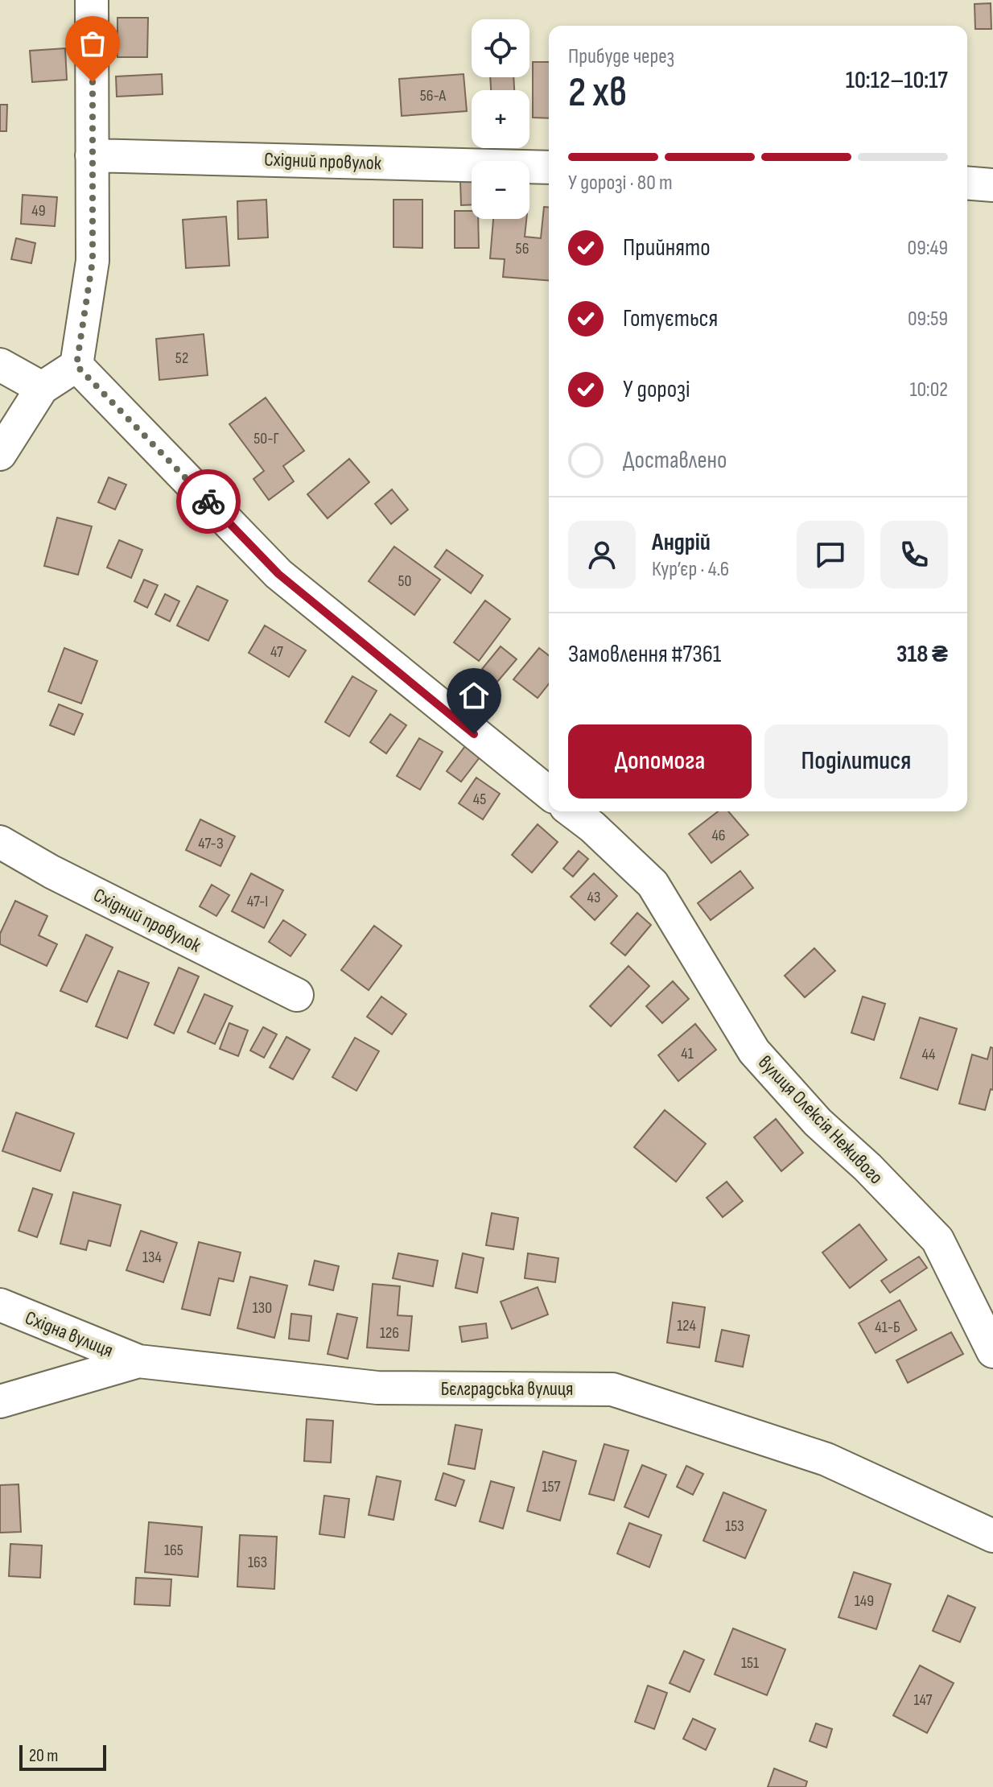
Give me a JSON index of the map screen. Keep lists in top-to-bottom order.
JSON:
{
  "streets": {
    "street": [
      "Східний провулок",
      "вулиця Олексія Неживого",
      "Східна вулиця",
      "Бєлградська вулиця"
    ]
  },
  "crossings": [
    ["Східна вулиця", "Бєлградська вулиця"]
  ],
  "house_numbers": [
    "56-А",
    "49",
    "56",
    "52",
    "50-Г",
    "50",
    "47",
    "45",
    "46",
    "47-З",
    "43",
    "47-І",
    "41",
    "44",
    "134",
    "130",
    "124",
    "41-Б",
    "126",
    "157",
    "153",
    "165",
    "163",
    "149",
    "151",
    "147"
  ],
  "scale_bar": "20 m",
  "page": {
    "map_buttons": ["+", "−"],
    "heading": ["2 хв", "Прибуде через", "10:12–10:17"],
    "panel": [
      "Андрій",
      "Кур’єр · 4.6",
      "Замовлення #7361",
      "318 ₴"
    ],
    "bar": "У дорозі · 80 m",
    "list": [
      ["Прийнято", "09:49"],
      ["Готується", "09:59"],
      ["У дорозі", "10:02"],
      "Доставлено"
    ],
    "buttons": ["Допомога", "Поділитися"],
    "scale": "20 m"
  }
}
